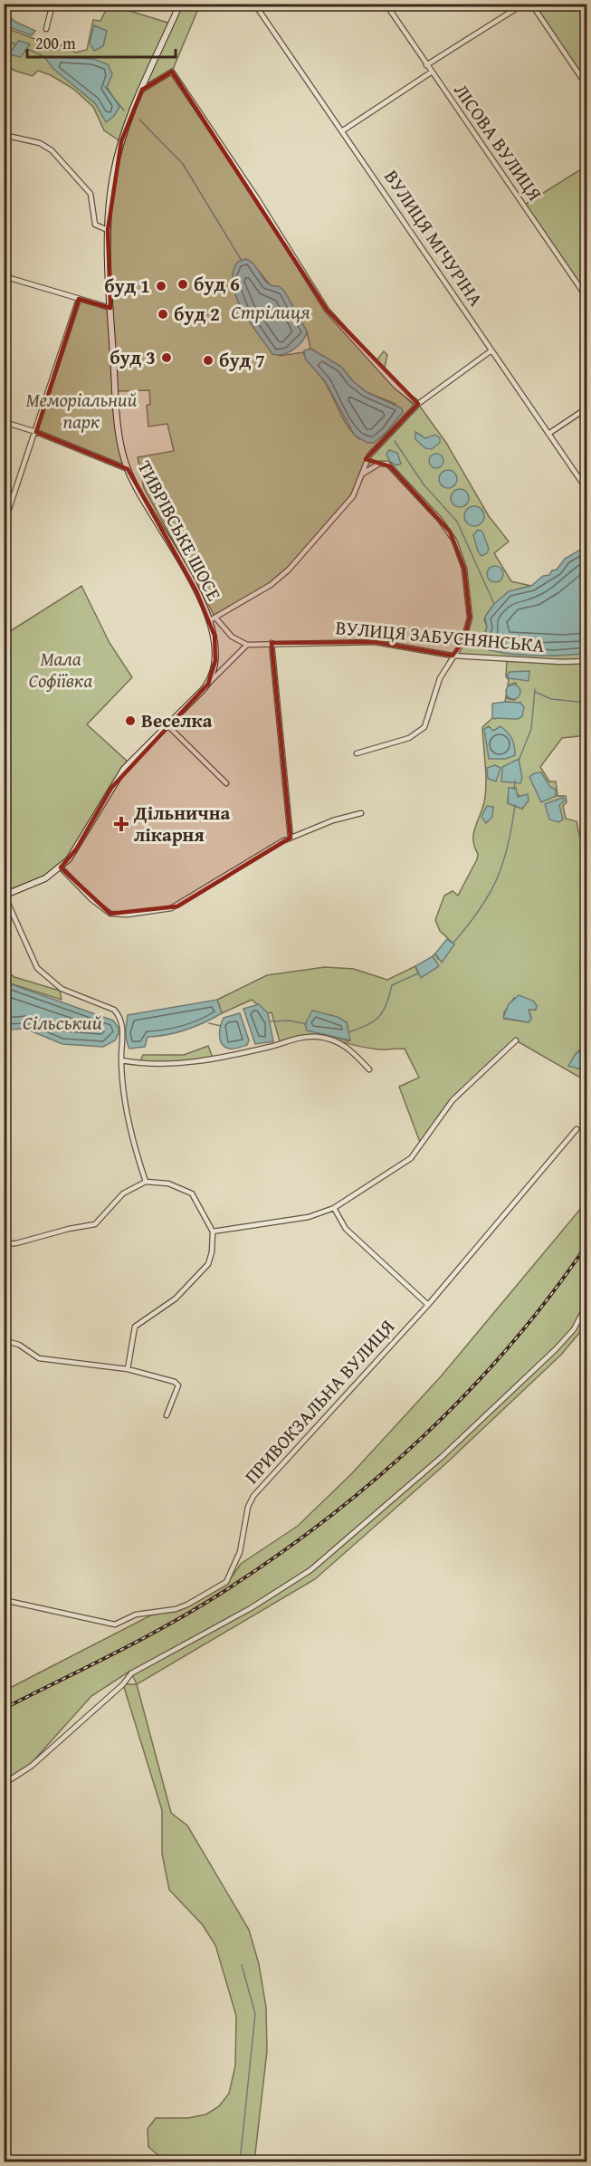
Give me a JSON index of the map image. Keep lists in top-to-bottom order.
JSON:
{
  "streets": {
    "main road": ["ТИВРІВСЬКЕ ШОСЕ"],
    "street": [
      "ЛІСОВА ВУЛИЦЯ",
      "ВУЛИЦЯ МІЧУРІНА",
      "ВУЛИЦЯ ЗАБУСНЯНСЬКА",
      "ПРИВОКЗАЛЬНА ВУЛИЦЯ"
    ]
  },
  "water": ["Стрілиця", "Сільський"],
  "parks": ["Меморіальний парк", "Мала Софіївка"],
  "places": {
    "other": [
      "буд 6",
      "буд 1",
      "буд 2",
      "буд 3",
      "буд 7",
      "Веселка"
    ],
    "health": ["Дільнична лікарня"]
  },
  "scale_bar": "200 m"
}
